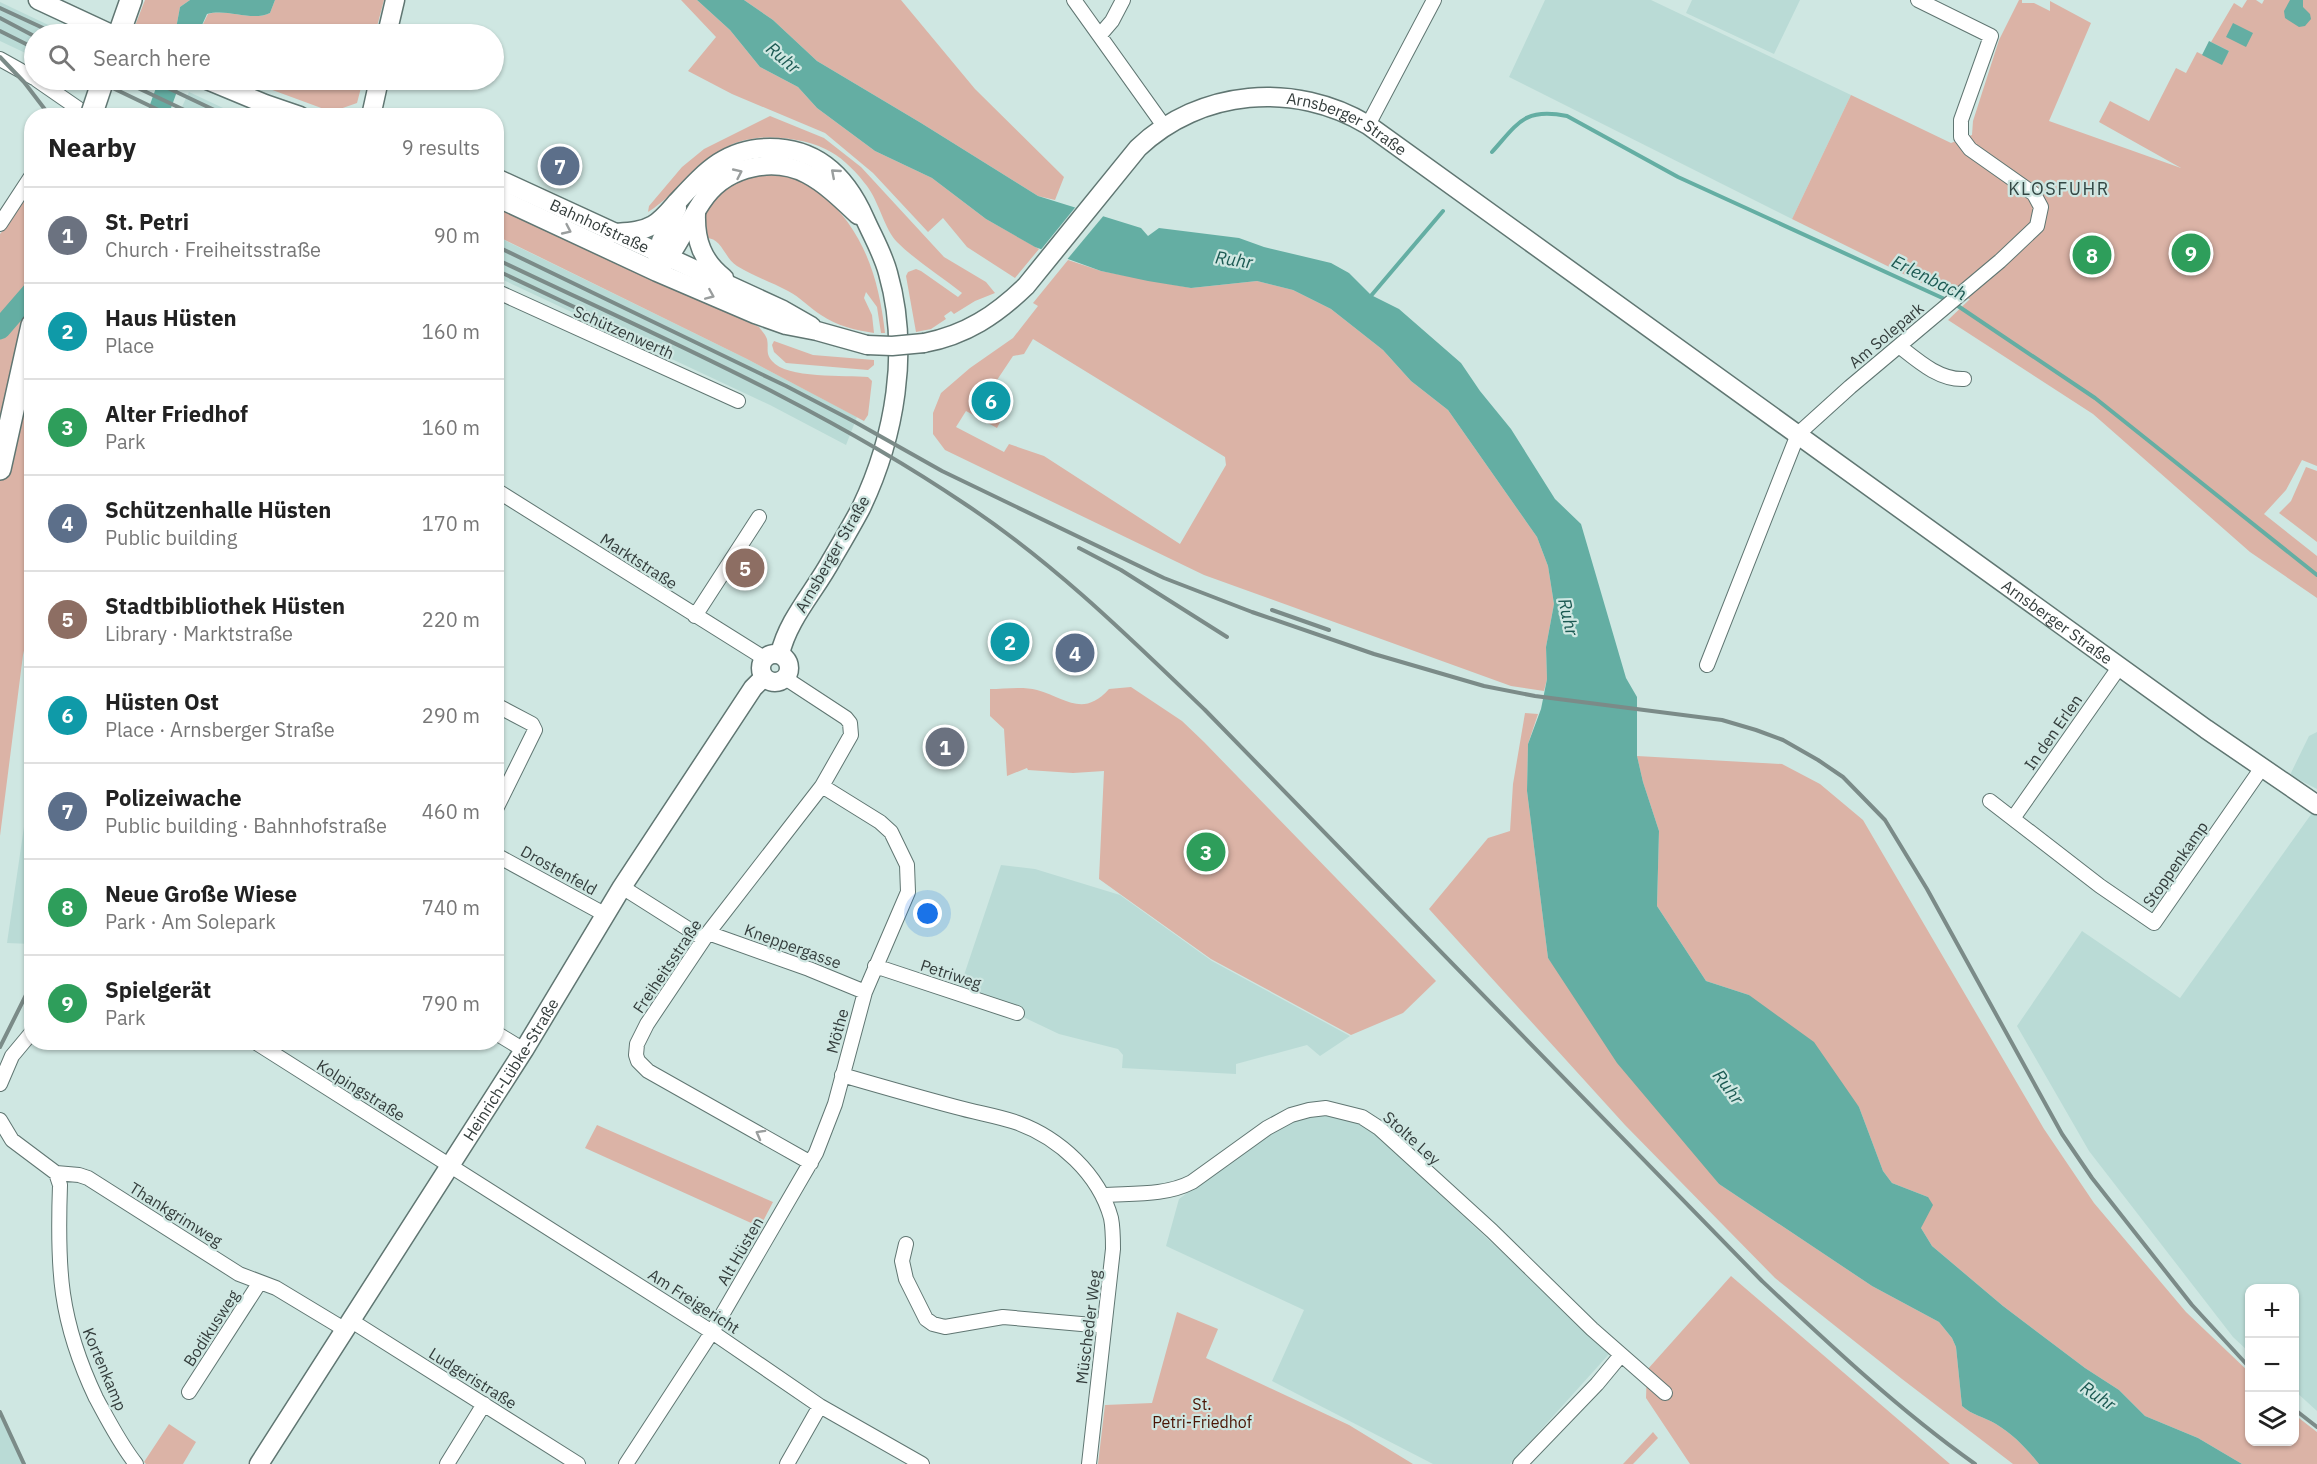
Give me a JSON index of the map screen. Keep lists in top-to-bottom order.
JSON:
{
  "streets": {
    "street": [
      "Arnsberger Straße",
      "Bahnhofstraße",
      "Schützenwerth",
      "Am Solepark",
      "Marktstraße",
      "In den Erlen",
      "Stoppenkamp",
      "Drostenfeld",
      "Kneppergasse",
      "Freiheitsstraße",
      "Petriweg",
      "Möthe",
      "Heinrich-Lübke-Straße",
      "Kolpingstraße",
      "Stolte Ley",
      "Thankgrimweg",
      "Alt Hüsten",
      "Am Freigericht",
      "Müscheder Weg",
      "Bodikusweg",
      "Kortenkamp",
      "Ludgeristraße"
    ]
  },
  "crossings": [
    ["Arnsberger Straße", "Bahnhofstraße"],
    ["Arnsberger Straße", "Am Solepark"],
    ["Arnsberger Straße", "Marktstraße"],
    ["Arnsberger Straße", "In den Erlen"],
    ["Arnsberger Straße", "Stoppenkamp"],
    ["Arnsberger Straße", "Freiheitsstraße"],
    ["Arnsberger Straße", "Heinrich-Lübke-Straße"],
    ["Marktstraße", "Freiheitsstraße"],
    ["Marktstraße", "Heinrich-Lübke-Straße"],
    ["In den Erlen", "Stoppenkamp"],
    ["Drostenfeld", "Heinrich-Lübke-Straße"],
    ["Kneppergasse", "Freiheitsstraße"],
    ["Kneppergasse", "Möthe"],
    ["Kneppergasse", "Heinrich-Lübke-Straße"],
    ["Freiheitsstraße", "Möthe"],
    ["Freiheitsstraße", "Heinrich-Lübke-Straße"],
    ["Freiheitsstraße", "Alt Hüsten"],
    ["Petriweg", "Möthe"],
    ["Möthe", "Stolte Ley"],
    ["Möthe", "Alt Hüsten"],
    ["Möthe", "Müscheder Weg"],
    ["Heinrich-Lübke-Straße", "Kolpingstraße"],
    ["Heinrich-Lübke-Straße", "Thankgrimweg"],
    ["Heinrich-Lübke-Straße", "Am Freigericht"],
    ["Heinrich-Lübke-Straße", "Ludgeristraße"],
    ["Kolpingstraße", "Am Freigericht"],
    ["Stolte Ley", "Müscheder Weg"],
    ["Thankgrimweg", "Bodikusweg"],
    ["Thankgrimweg", "Kortenkamp"],
    ["Thankgrimweg", "Ludgeristraße"],
    ["Alt Hüsten", "Am Freigericht"]
  ],
  "districts": ["KLOSFUHR"],
  "water": ["Ruhr", "Erlenbach"],
  "parks": ["St. Petri-Friedhof"],
  "page": {
    "search": "Search here",
    "heading": ["Nearby", "9 results"],
    "pins": [
      "7",
      "9",
      "8",
      "6",
      "5",
      "2",
      "4",
      "1",
      "3"
    ],
    "list": [
      {
        "mark": "1",
        "name": "St. Petri",
        "note": "Church · Freiheitsstraße",
        "value": "90 m"
      },
      {
        "mark": "2",
        "name": "Haus Hüsten",
        "note": "Place",
        "value": "160 m"
      },
      {
        "mark": "3",
        "name": "Alter Friedhof",
        "note": "Park",
        "value": "160 m"
      },
      {
        "mark": "4",
        "name": "Schützenhalle Hüsten",
        "note": "Public building",
        "value": "170 m"
      },
      {
        "mark": "5",
        "name": "Stadtbibliothek Hüsten",
        "note": "Library · Marktstraße",
        "value": "220 m"
      },
      {
        "mark": "6",
        "name": "Hüsten Ost",
        "note": "Place · Arnsberger Straße",
        "value": "290 m"
      },
      {
        "mark": "7",
        "name": "Polizeiwache",
        "note": "Public building · Bahnhofstraße",
        "value": "460 m"
      },
      {
        "mark": "8",
        "name": "Neue Große Wiese",
        "note": "Park · Am Solepark",
        "value": "740 m"
      },
      {
        "mark": "9",
        "name": "Spielgerät",
        "note": "Park",
        "value": "790 m"
      }
    ],
    "map_buttons": ["+", "−"]
  }
}
